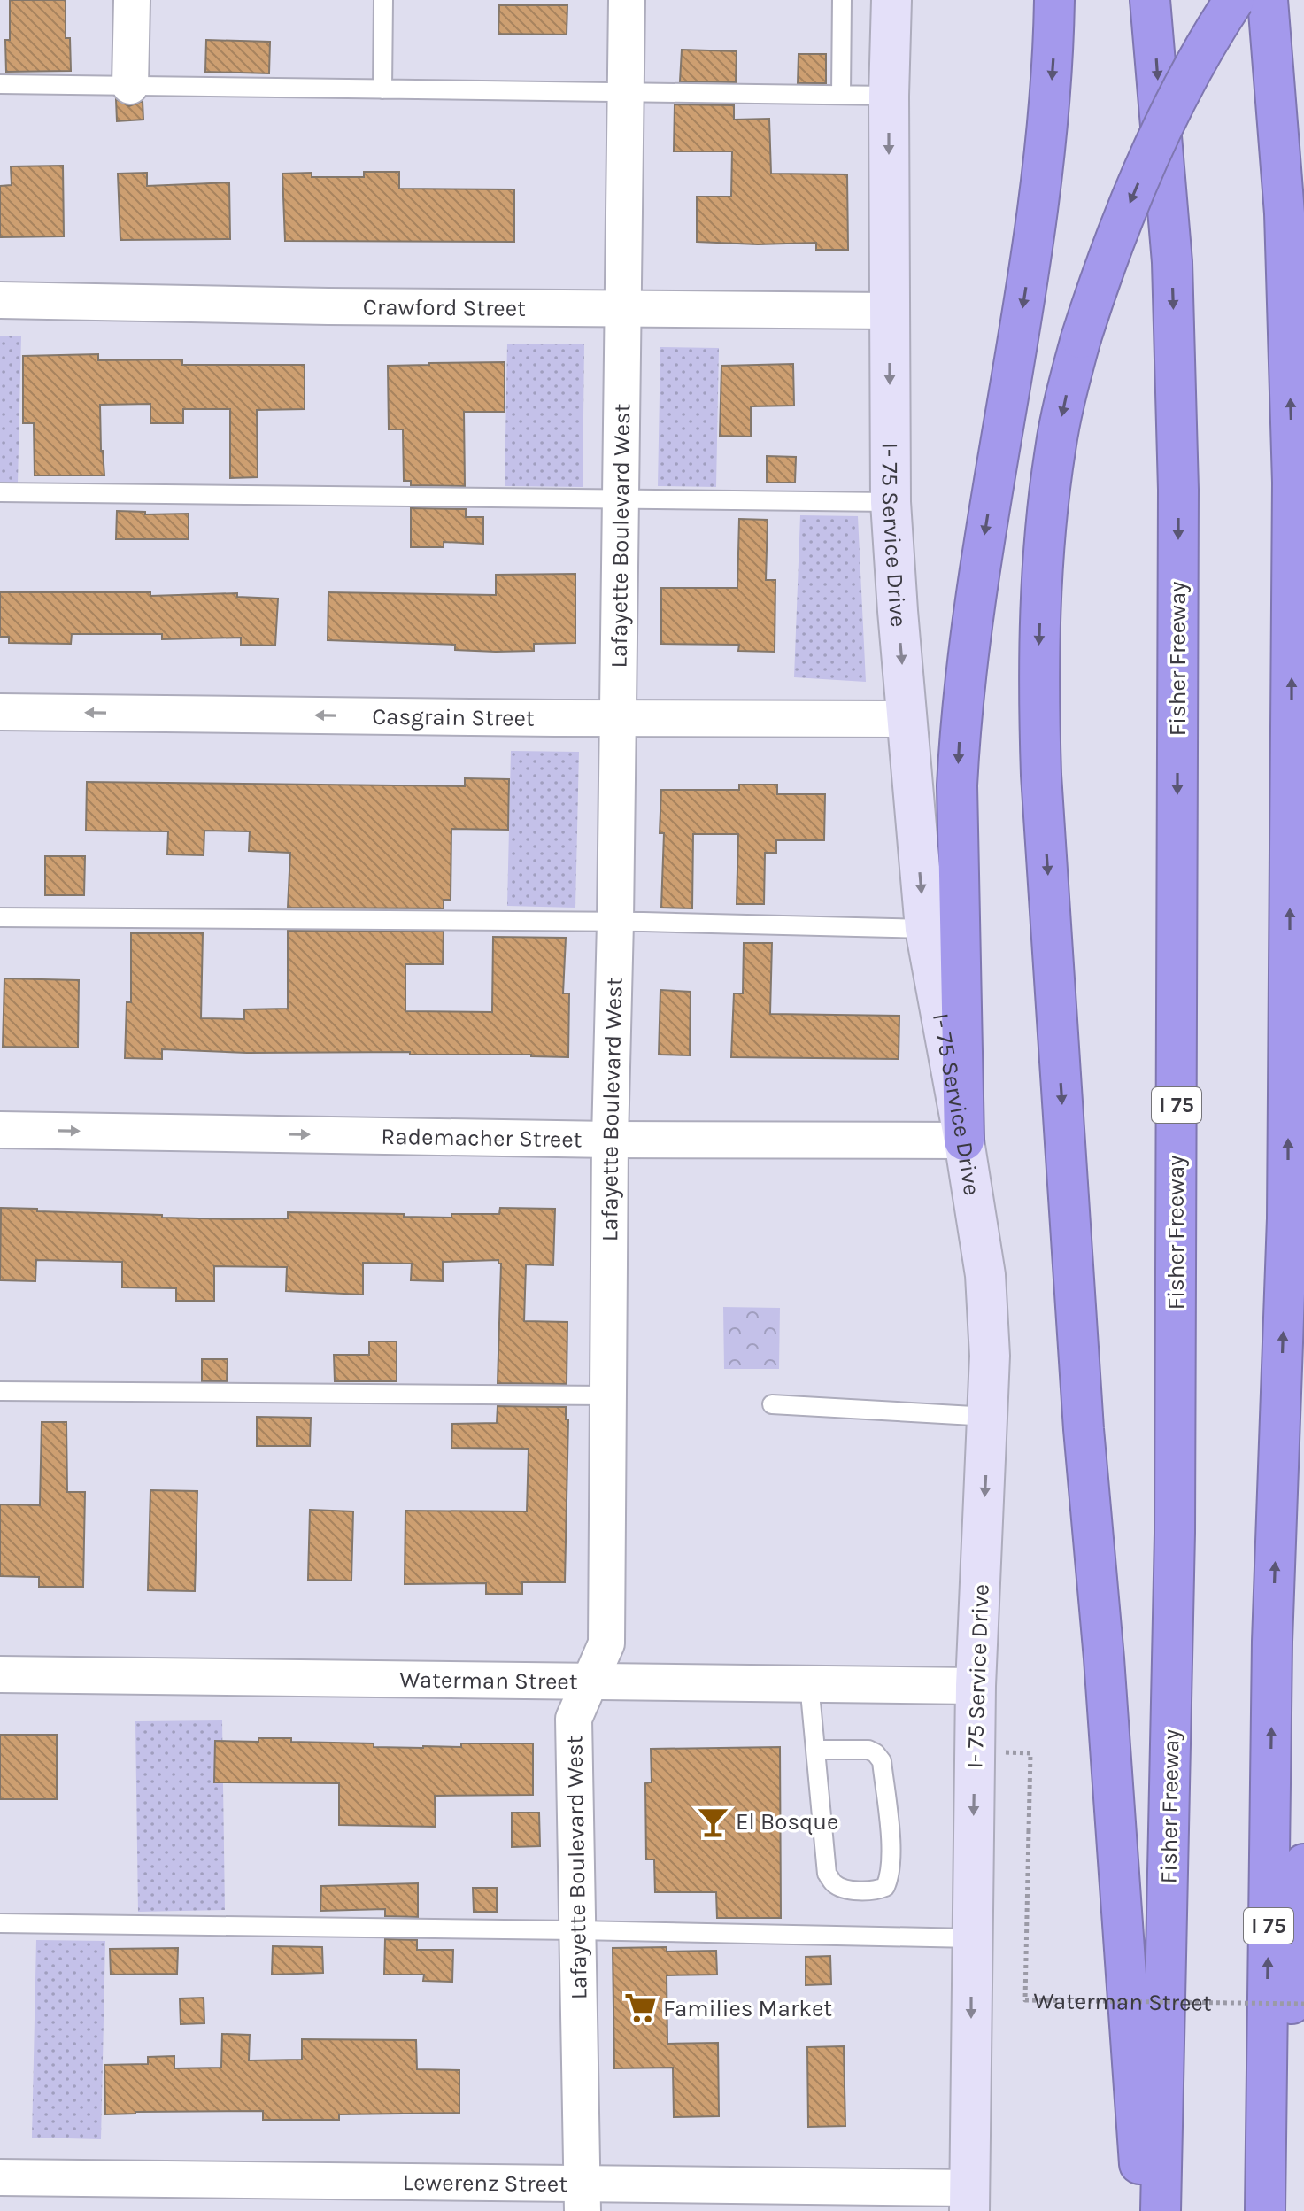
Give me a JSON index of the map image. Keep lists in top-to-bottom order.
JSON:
{
  "streets": {
    "highway": ["Fisher Freeway", "I 75"],
    "main road": ["I- 75 Service Drive"],
    "street": [
      "Crawford Street",
      "Lafayette Boulevard West",
      "Casgrain Street",
      "Rademacher Street",
      "Waterman Street",
      "Lewerenz Street"
    ]
  },
  "crossings": [
    ["Crawford Street", "Lafayette Boulevard West"],
    ["Crawford Street", "I- 75 Service Drive"],
    ["Lafayette Boulevard West", "Casgrain Street"],
    ["Lafayette Boulevard West", "Rademacher Street"],
    ["Lafayette Boulevard West", "Waterman Street"],
    ["Lafayette Boulevard West", "Lewerenz Street"],
    ["I- 75 Service Drive", "Casgrain Street"],
    ["I- 75 Service Drive", "Rademacher Street"],
    ["I- 75 Service Drive", "Waterman Street"],
    ["I- 75 Service Drive", "Lewerenz Street"]
  ],
  "one_way": ["I- 75 Service Drive", "Casgrain Street", "Rademacher Street"],
  "places": {
    "bar": ["El Bosque"],
    "supermarket": ["Families Market"]
  }
}
